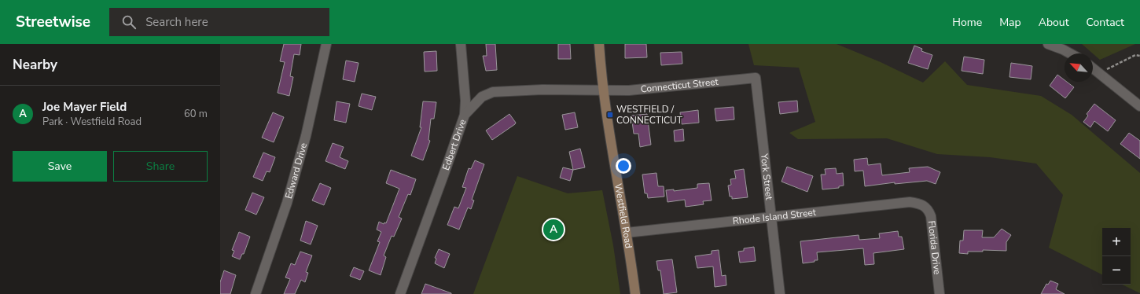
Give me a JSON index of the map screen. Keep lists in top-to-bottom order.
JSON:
{
  "streets": {
    "main road": ["Westfield Road"],
    "street": [
      "Connecticut Street",
      "Edbert Drive",
      "Edward Drive",
      "York Street",
      "Rhode Island Street",
      "Florida Drive"
    ]
  },
  "crossings": [
    ["Connecticut Street", "Edbert Drive"],
    ["Connecticut Street", "York Street"],
    ["Connecticut Street", "Westfield Road"],
    ["Edbert Drive", "Westfield Road"],
    ["York Street", "Rhode Island Street"],
    ["Westfield Road", "Rhode Island Street"],
    ["Rhode Island Street", "Florida Drive"]
  ],
  "places": {
    "transit": ["WESTFIELD / CONNECTICUT"]
  },
  "north": "top left",
  "page": {
    "header": "Streetwise",
    "search": "Search here",
    "nav": [
      "Home",
      "Map",
      "About",
      "Contact"
    ],
    "heading": "Nearby",
    "list": [
      {
        "mark": "A",
        "name": "Joe Mayer Field",
        "note": "Park · Westfield Road",
        "value": "60 m"
      }
    ],
    "buttons": ["Save", "Share"],
    "pins": "A",
    "map_buttons": ["+", "−"]
  }
}
